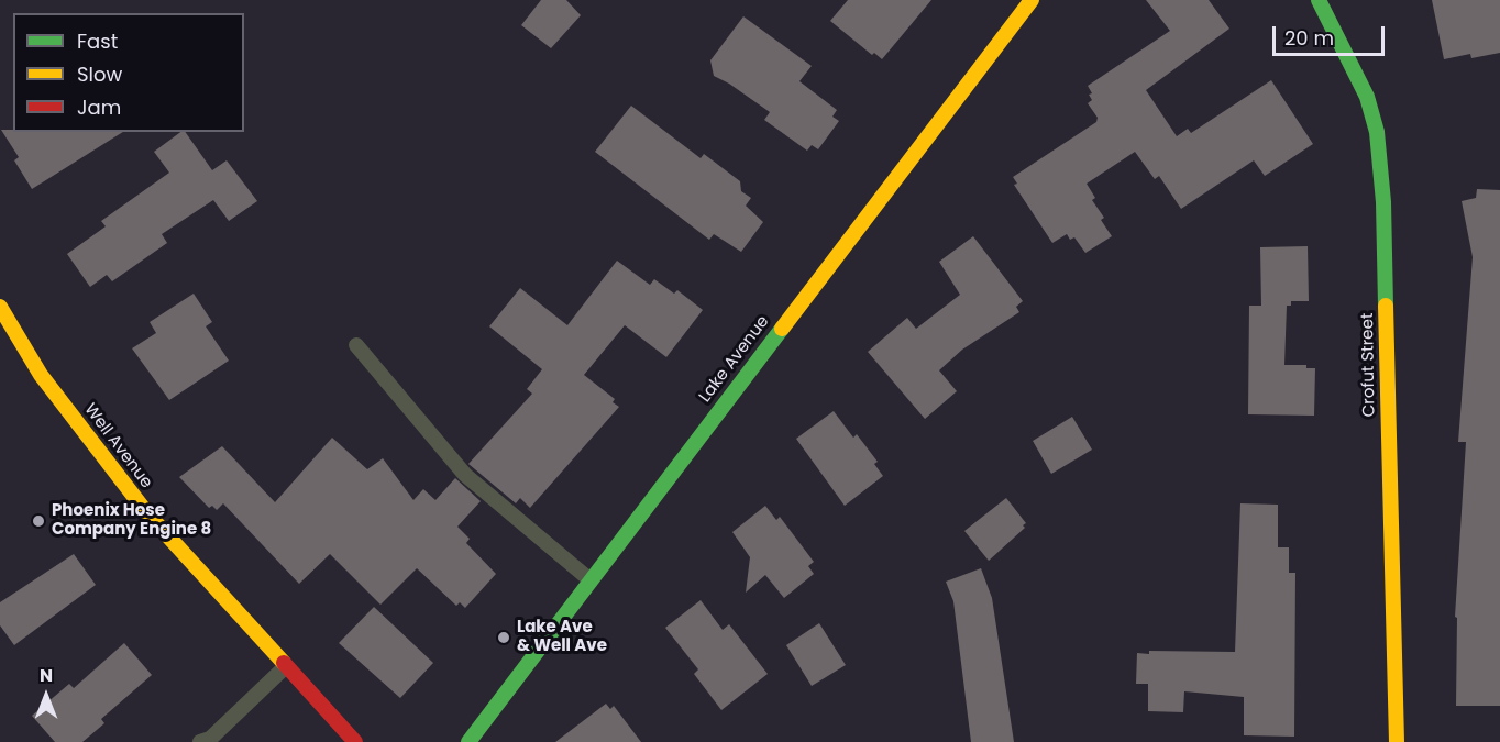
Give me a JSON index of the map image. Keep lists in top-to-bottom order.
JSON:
{
  "streets": {
    "street": ["Lake Avenue", "Crofut Street", "Well Avenue"]
  },
  "places": ["Phoenix Hose Company Engine 8", "Lake Ave & Well Ave"],
  "legend": ["Fast", "Slow", "Jam"],
  "scale_bar": "20 m",
  "north": "top"
}
